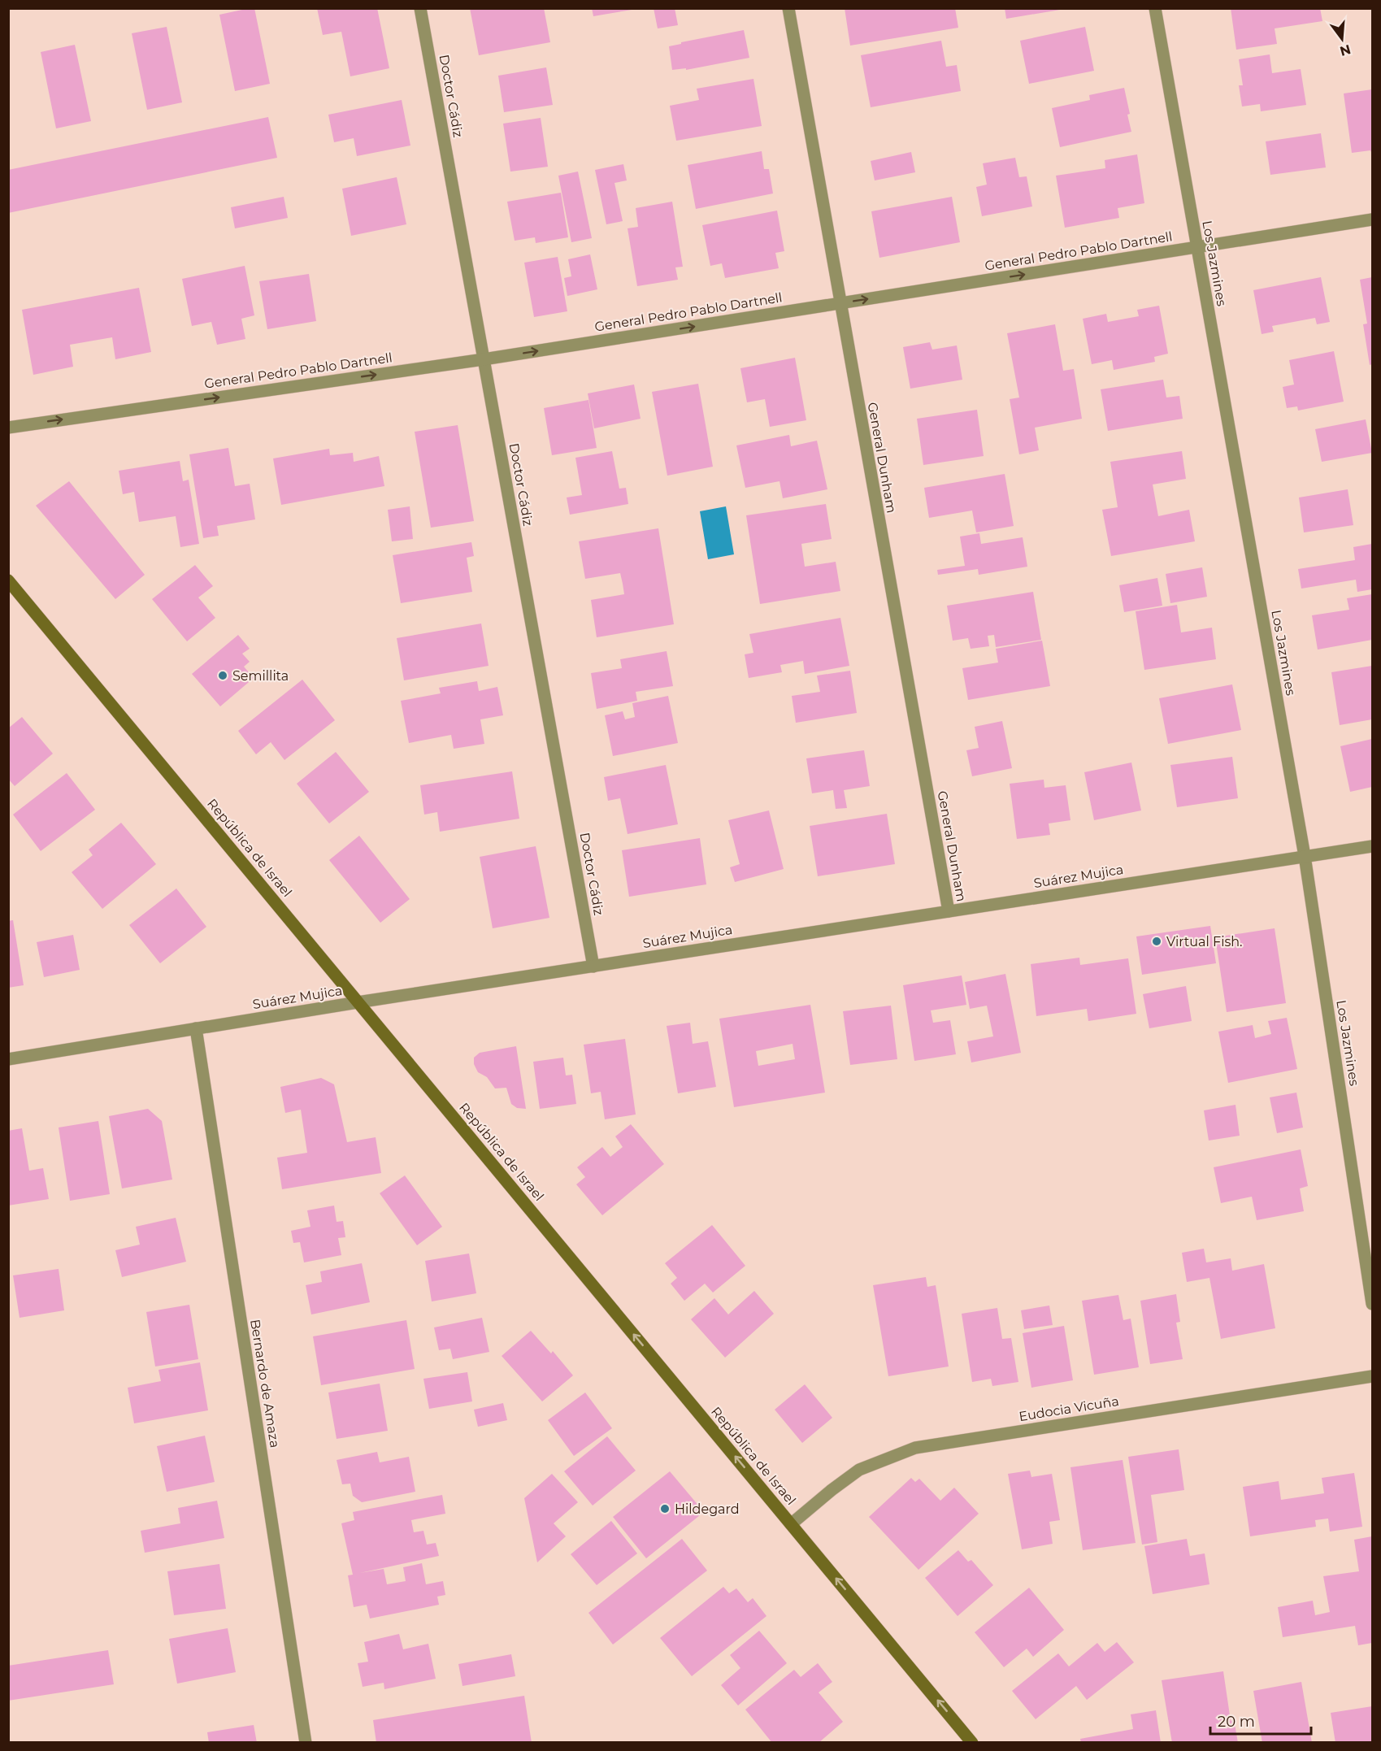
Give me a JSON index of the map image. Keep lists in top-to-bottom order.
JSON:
{
  "streets": {
    "street": [
      "Doctor Cádiz",
      "General Pedro Pablo Dartnell",
      "Los Jazmines",
      "General Dunham",
      "República de Israel",
      "Suárez Mujica",
      "Bernardo de Amaza",
      "Eudocia Vicuña"
    ]
  },
  "crossings": [
    ["Doctor Cádiz", "General Pedro Pablo Dartnell"],
    ["Doctor Cádiz", "Suárez Mujica"],
    ["General Pedro Pablo Dartnell", "Los Jazmines"],
    ["General Pedro Pablo Dartnell", "General Dunham"],
    ["Los Jazmines", "Suárez Mujica"],
    ["General Dunham", "Suárez Mujica"],
    ["República de Israel", "Suárez Mujica"],
    ["República de Israel", "Eudocia Vicuña"],
    ["Suárez Mujica", "Bernardo de Amaza"]
  ],
  "one_way": ["General Pedro Pablo Dartnell", "República de Israel"],
  "places": ["Semillita", "Virtual Fish.", "Hildegard"],
  "scale_bar": "20 m",
  "north": "bottom"
}
